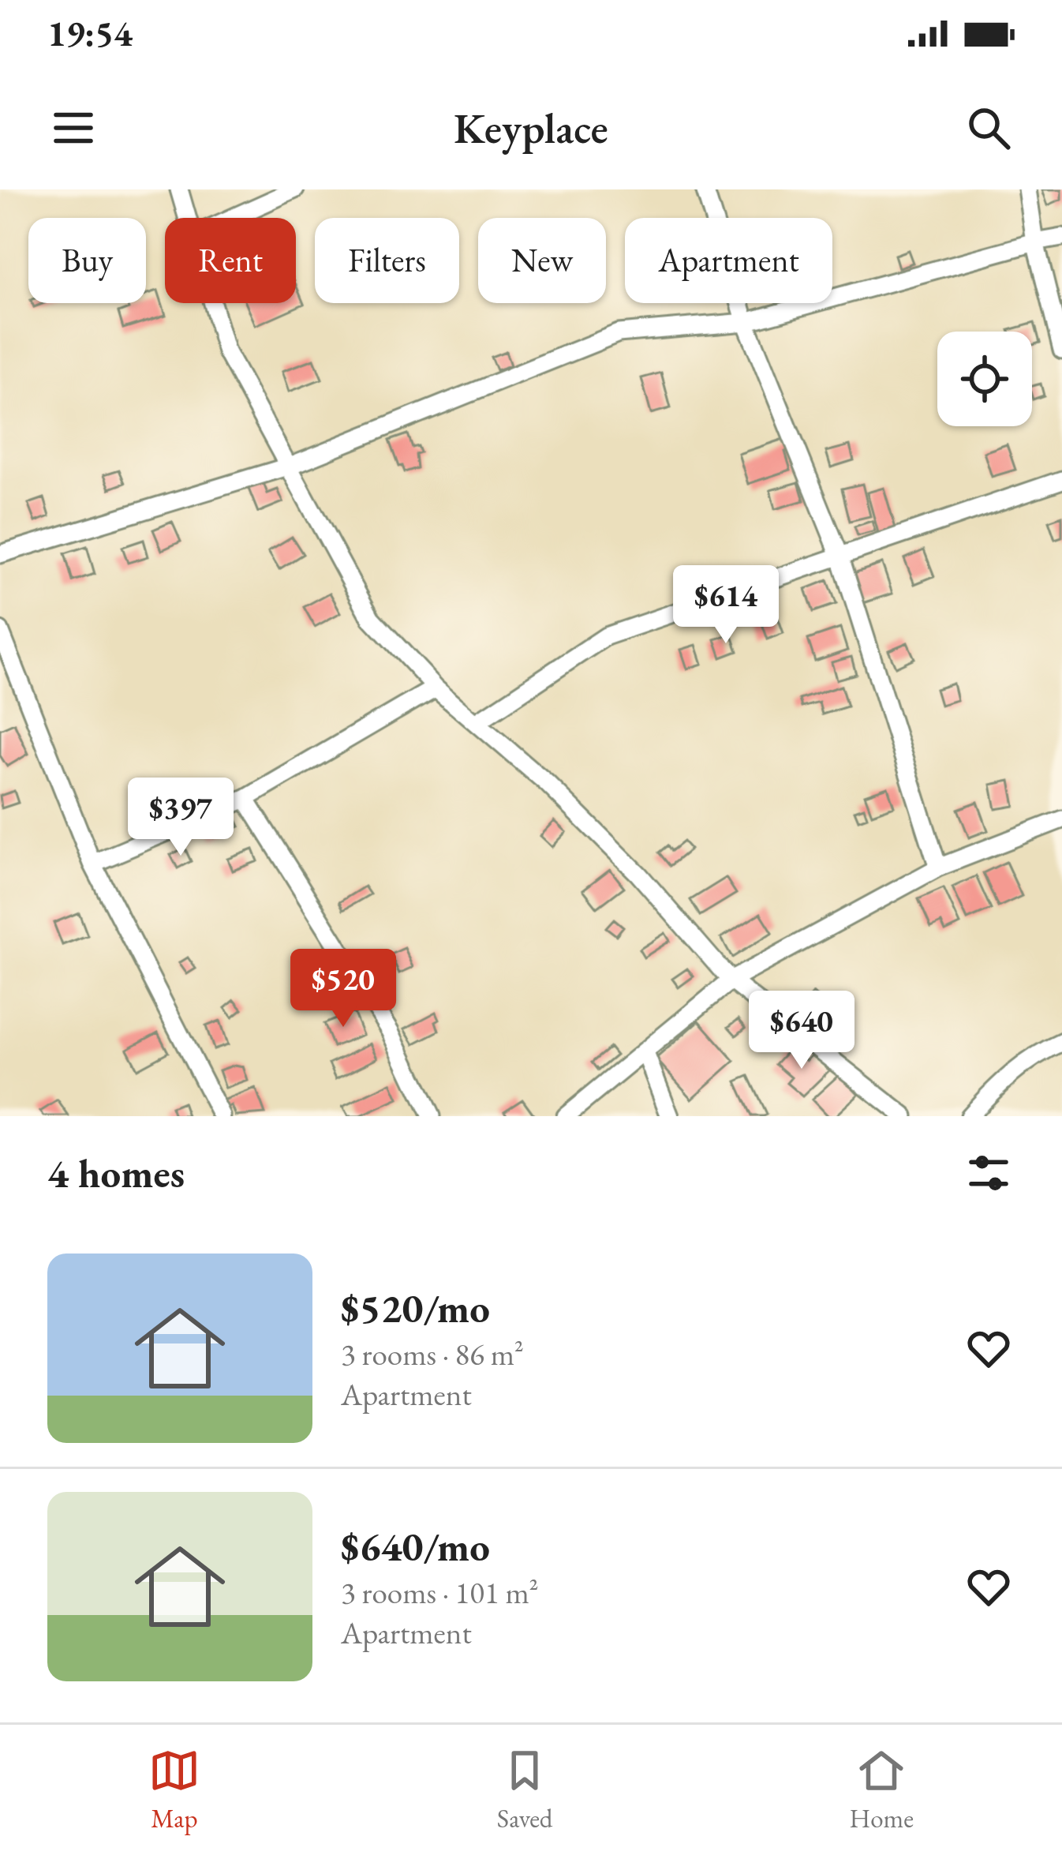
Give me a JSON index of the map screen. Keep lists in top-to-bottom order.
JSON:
{
  "page": {
    "status": "19:54",
    "header": "Keyplace",
    "chip": [
      "Buy",
      "Rent",
      "Filters",
      "New",
      "Apartment"
    ],
    "price": [
      "$614",
      "$397",
      "$520",
      "$640"
    ],
    "heading": "4 homes",
    "list": [
      {
        "name": "$520/mo",
        "note": "3 rooms · 86 m² · Apartment"
      },
      {
        "name": "$640/mo",
        "note": "3 rooms · 101 m² · Apartment"
      }
    ],
    "tabs": ["Map", "Saved", "Home"]
  }
}
